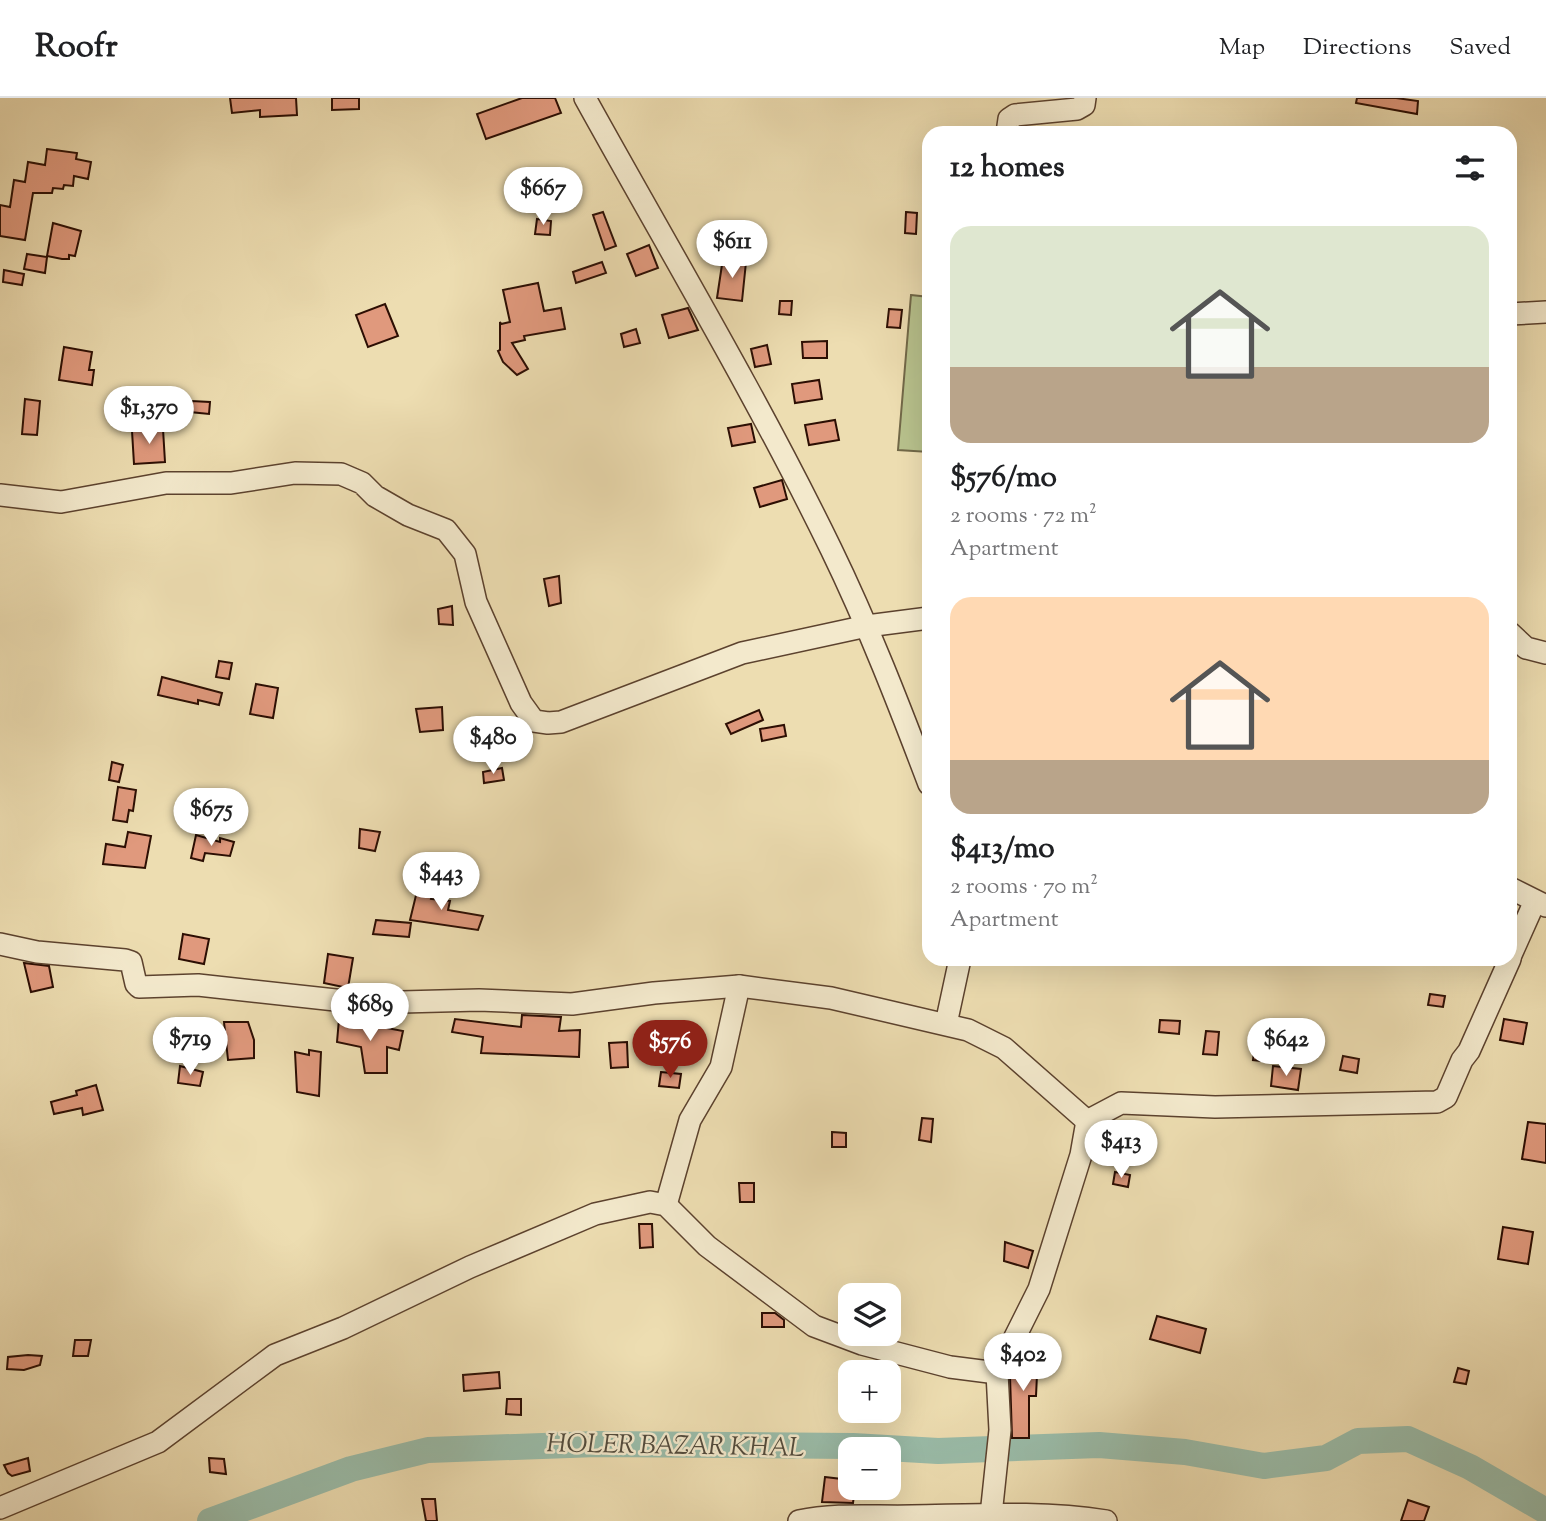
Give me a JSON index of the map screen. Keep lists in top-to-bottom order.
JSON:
{
  "water": ["HOLER BAZAR KHAL"],
  "page": {
    "header": "Roofr",
    "nav": ["Map", "Directions", "Saved"],
    "heading": "12 homes",
    "price": [
      "$667",
      "$611",
      "$1,370",
      "$480",
      "$675",
      "$443",
      "$689",
      "$719",
      "$642",
      "$576",
      "$413",
      "$402"
    ],
    "list": [
      {
        "name": "$576/mo",
        "note": "2 rooms · 72 m² · Apartment"
      },
      {
        "name": "$413/mo",
        "note": "2 rooms · 70 m² · Apartment"
      }
    ],
    "map_buttons": ["+", "−"]
  }
}
